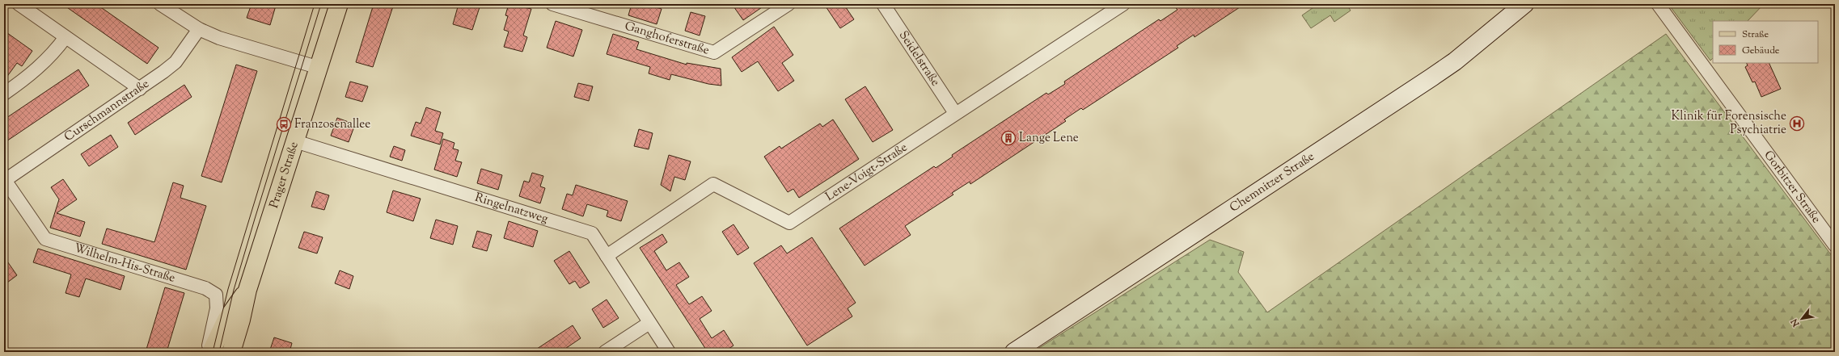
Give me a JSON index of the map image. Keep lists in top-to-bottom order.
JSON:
{
  "streets": {
    "main road": ["Prager Straße", "Chemnitzer Straße"],
    "street": [
      "Ganghoferstraße",
      "Seidelstraße",
      "Curschmannstraße",
      "Lene-Voigt-Straße",
      "Gorbitzer Straße",
      "Ringelnatzweg",
      "Wilhelm-His-Straße"
    ]
  },
  "crossings": [
    ["Seidelstraße", "Lene-Voigt-Straße"],
    ["Curschmannstraße", "Wilhelm-His-Straße"],
    ["Lene-Voigt-Straße", "Ringelnatzweg"],
    ["Prager Straße", "Ringelnatzweg"]
  ],
  "places": {
    "hospital": ["Klinik für Forensische Psychiatrie"],
    "bus stop": ["Franzosenallee"],
    "building": ["Lange Lene"]
  },
  "legend": ["Straße", "Gebäude"],
  "north": "bottom left"
}
